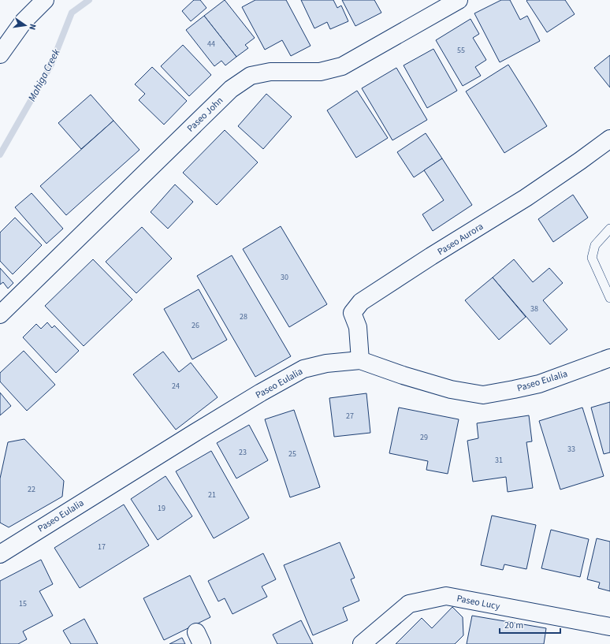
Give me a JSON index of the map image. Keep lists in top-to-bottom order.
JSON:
{
  "streets": {
    "street": [
      "Paseo John",
      "Paseo Aurora",
      "Paseo Eulalia",
      "Paseo Lucy"
    ]
  },
  "crossings": [
    ["Paseo Aurora", "Paseo Eulalia"]
  ],
  "water": ["Mahiga Creek"],
  "house_numbers": [
    "44",
    "55",
    "30",
    "38",
    "28",
    "26",
    "24",
    "27",
    "29",
    "33",
    "23",
    "25",
    "31",
    "22",
    "21",
    "19",
    "17",
    "15"
  ],
  "scale_bar": "20 m",
  "north": "right"
}
